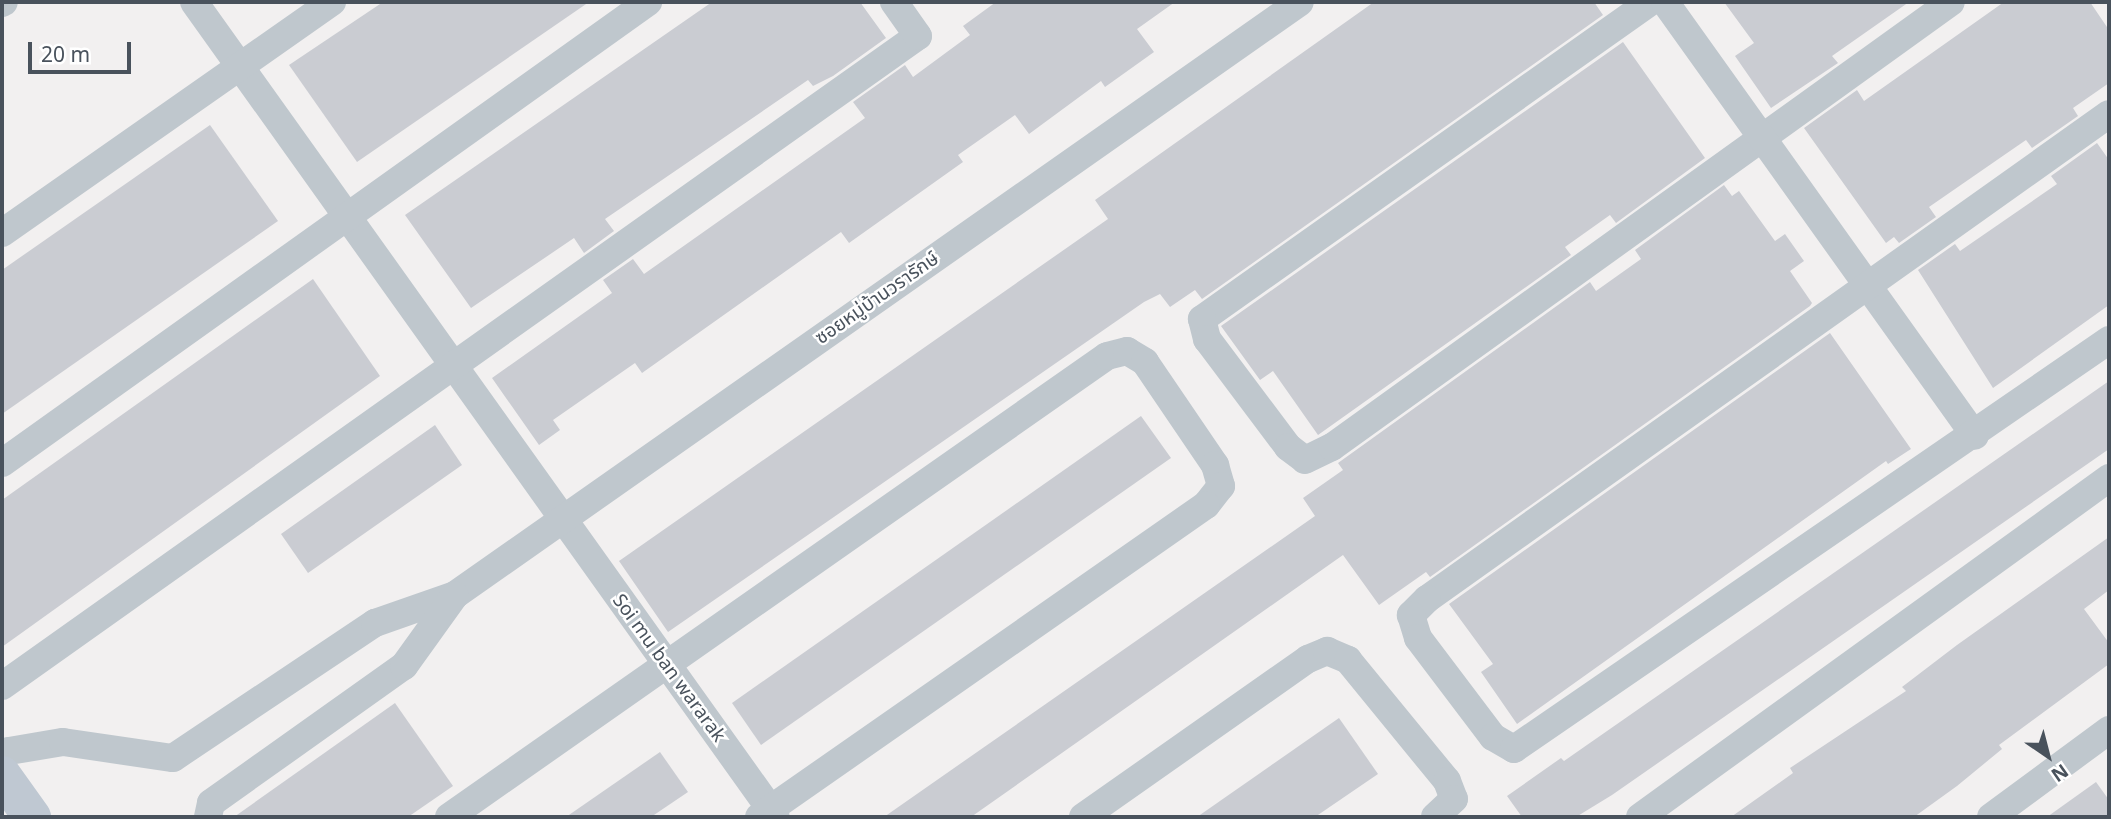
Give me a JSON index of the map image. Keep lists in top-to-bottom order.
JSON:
{
  "streets": {
    "street": ["ซอยหมู่บ้านวรารักษ์", "Soi mu ban wararak"]
  },
  "crossings": [
    ["ซอยหมู่บ้านวรารักษ์", "Soi mu ban wararak"]
  ],
  "scale_bar": "20 m",
  "north": "bottom right"
}
